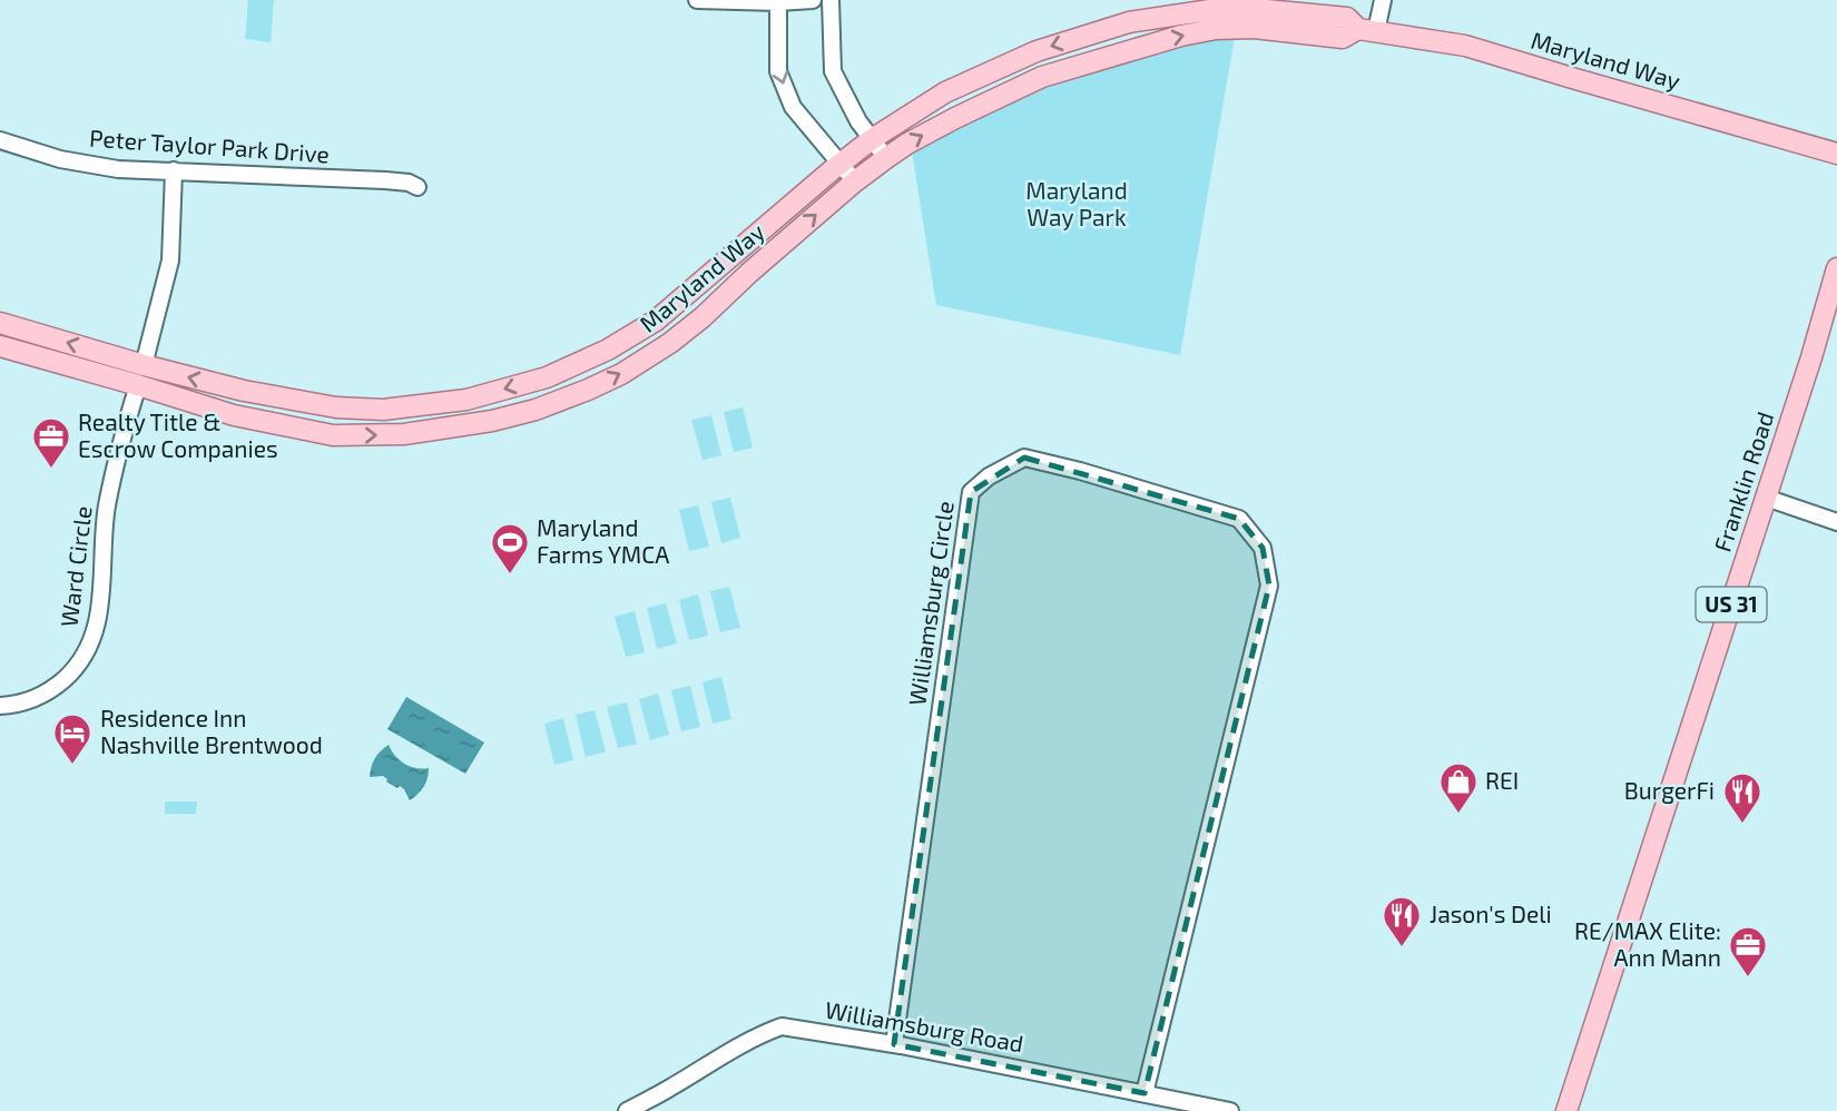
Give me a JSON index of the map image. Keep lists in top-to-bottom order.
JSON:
{
  "streets": {
    "main road": ["Maryland Way", "Franklin Road", "US 31"],
    "street": [
      "Peter Taylor Park Drive",
      "Ward Circle",
      "Williamsburg Circle",
      "Williamsburg Road"
    ]
  },
  "crossings": [
    ["Maryland Way", "Ward Circle"],
    ["Peter Taylor Park Drive", "Ward Circle"],
    ["Williamsburg Circle", "Williamsburg Road"]
  ],
  "parks": ["Maryland Way Park"],
  "places": {
    "office": ["Realty Title & Escrow Companies", "RE/MAX Elite: Ann Mann"],
    "sports": ["Maryland Farms YMCA"],
    "hotel": ["Residence Inn Nashville Brentwood"],
    "shop": ["REI"],
    "restaurant": ["BurgerFi", "Jason's Deli"]
  }
}
